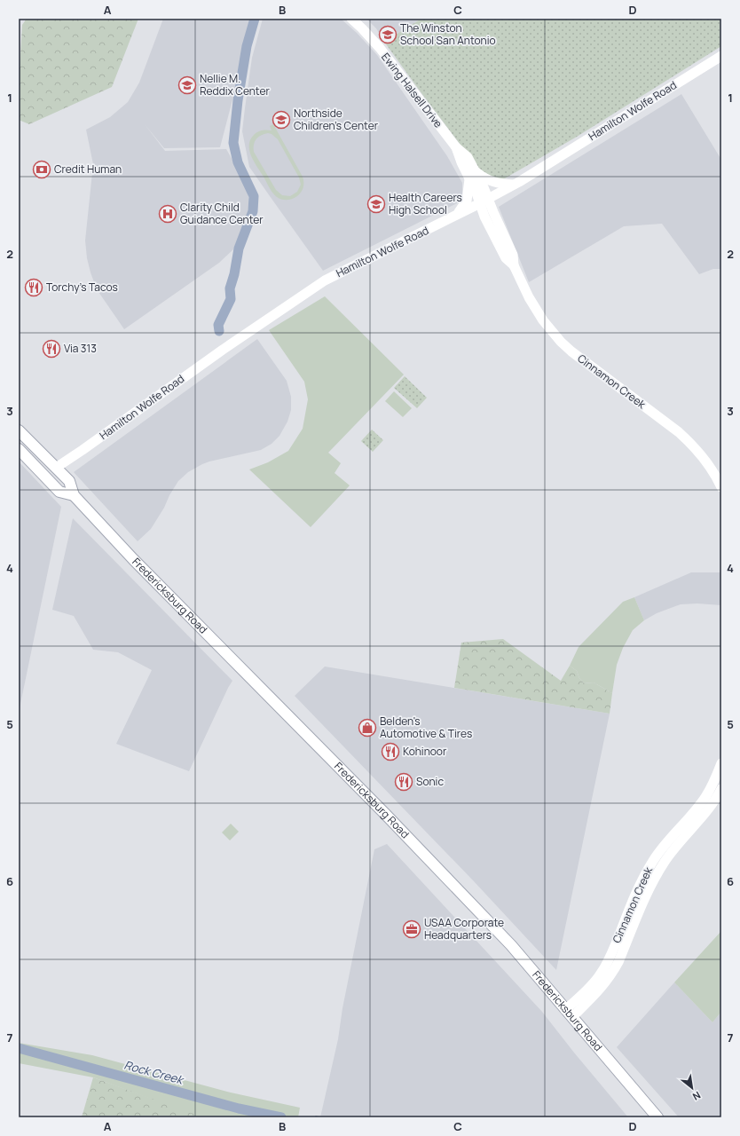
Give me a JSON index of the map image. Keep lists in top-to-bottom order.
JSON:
{
  "streets": {
    "main road": ["Fredericksburg Road"],
    "street": ["Ewing Halsell Drive", "Hamilton Wolfe Road", "Cinnamon Creek"]
  },
  "crossings": [
    ["Ewing Halsell Drive", "Hamilton Wolfe Road"],
    ["Ewing Halsell Drive", "Cinnamon Creek"],
    ["Hamilton Wolfe Road", "Cinnamon Creek"],
    ["Hamilton Wolfe Road", "Fredericksburg Road"],
    ["Cinnamon Creek", "Fredericksburg Road"]
  ],
  "water": ["Rock Creek"],
  "places": {
    "school or university": [
      "The Winston School San Antonio",
      "Nellie M. Reddix Center",
      "Northside Children's Center",
      "Health Careers High School"
    ],
    "bank": ["Credit Human"],
    "hospital": ["Clarity Child Guidance Center"],
    "restaurant": [
      "Torchy’s Tacos",
      "Via 313",
      "Kohinoor",
      "Sonic"
    ],
    "shop": ["Belden's Automotive & Tires"],
    "office": ["USAA Corporate Headquarters"]
  },
  "north": "bottom right",
  "grid": {
    "columns": [
      "A",
      "B",
      "C",
      "D"
    ],
    "rows": [
      "1",
      "2",
      "3",
      "4",
      "5",
      "6",
      "7"
    ]
  }
}
